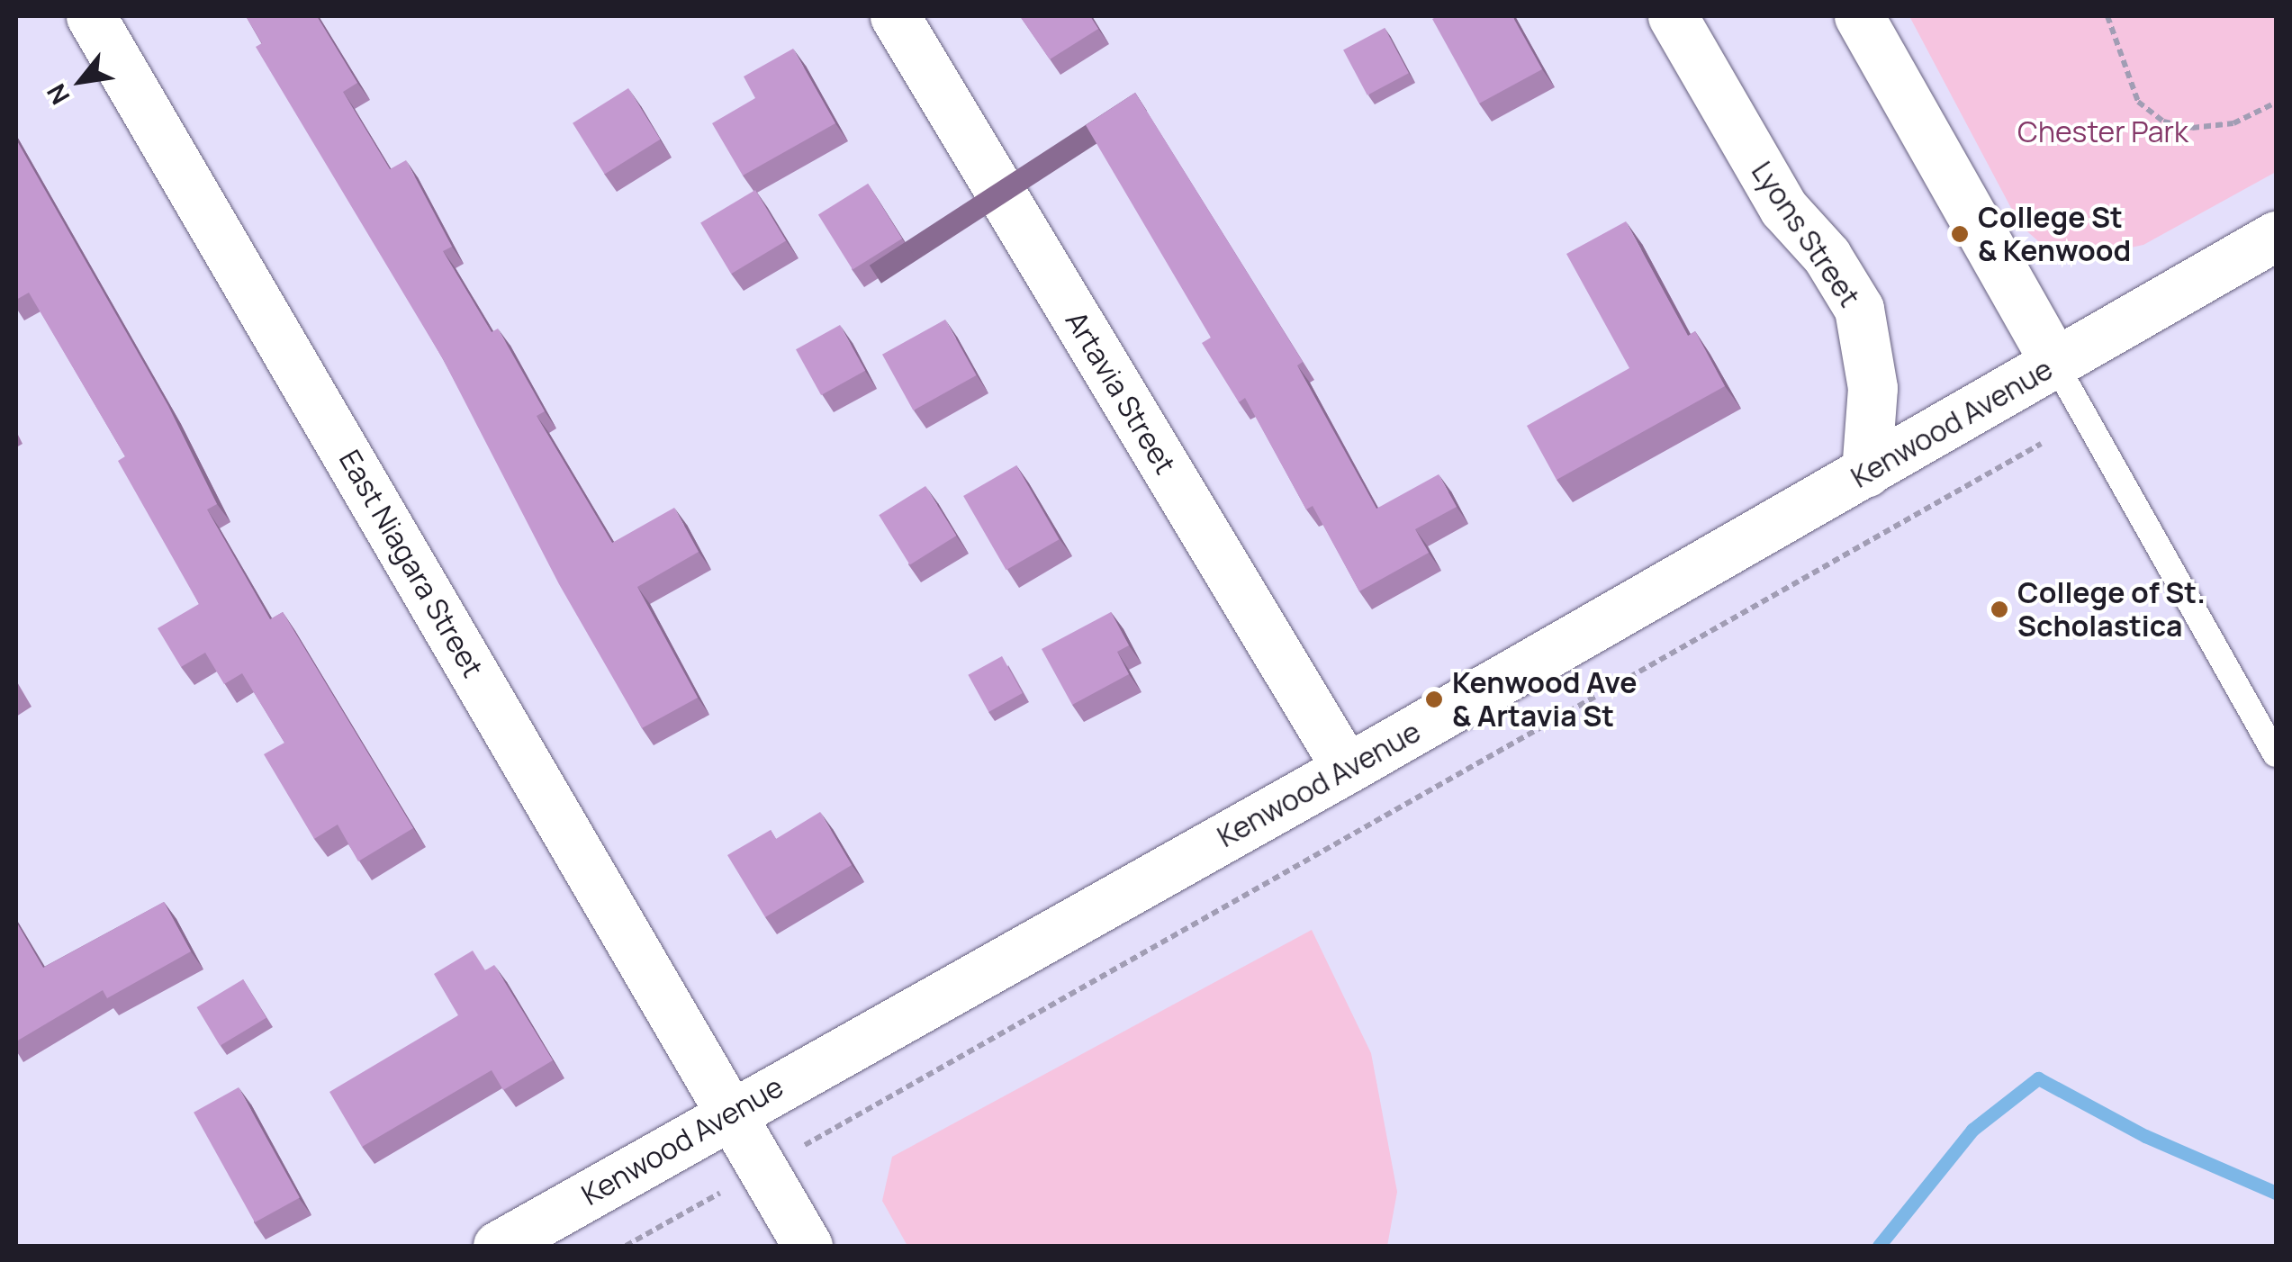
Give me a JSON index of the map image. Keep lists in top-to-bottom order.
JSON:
{
  "streets": {
    "street": [
      "Lyons Street",
      "Artavia Street",
      "Kenwood Avenue",
      "East Niagara Street"
    ]
  },
  "crossings": [
    ["Lyons Street", "Kenwood Avenue"],
    ["Artavia Street", "Kenwood Avenue"],
    ["Kenwood Avenue", "East Niagara Street"]
  ],
  "parks": ["Chester Park"],
  "places": ["College St & Kenwood", "College of St. Scholastica", "Kenwood Ave & Artavia St"],
  "north": "bottom left"
}
